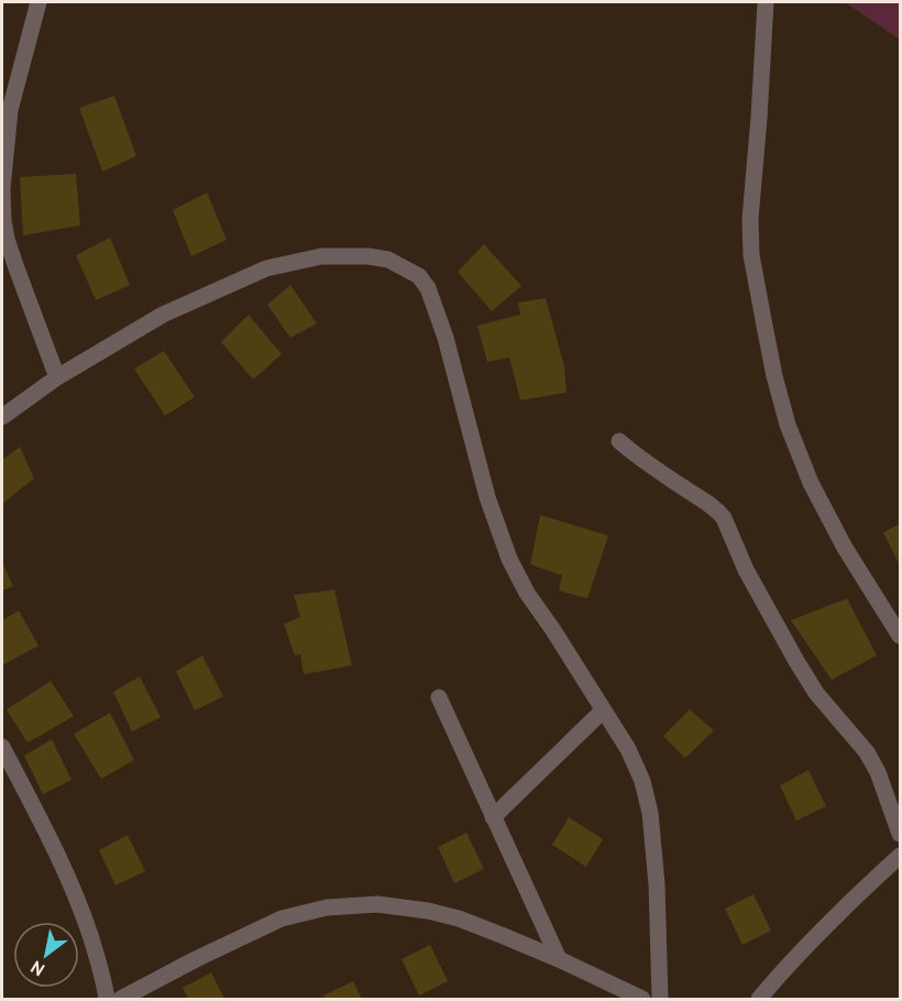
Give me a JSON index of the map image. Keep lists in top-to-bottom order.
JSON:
{
  "north": "bottom left"
}
